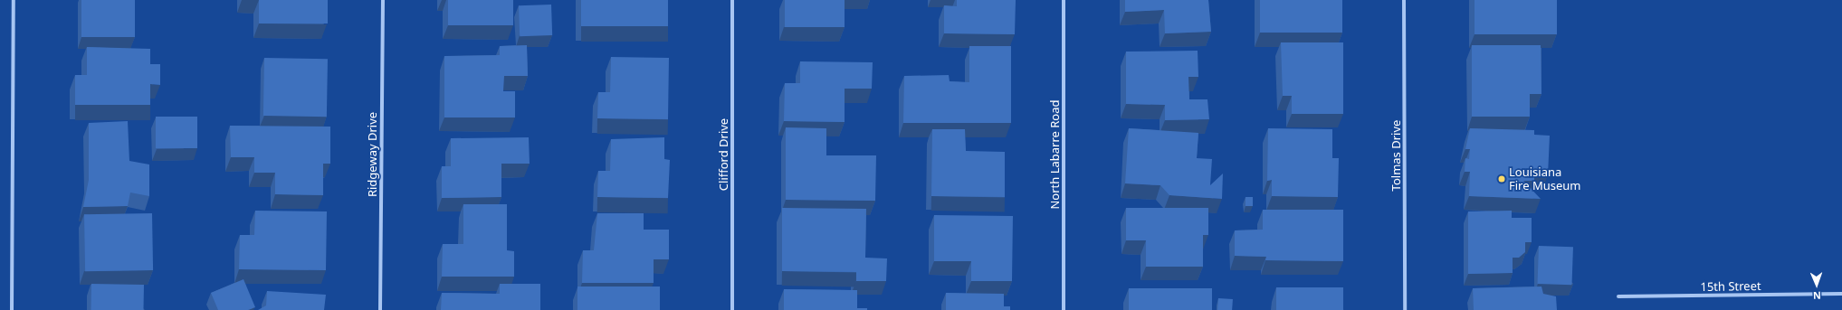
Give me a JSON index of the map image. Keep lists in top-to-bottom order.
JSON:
{
  "streets": {
    "street": [
      "Ridgeway Drive",
      "Clifford Drive",
      "North Labarre Road",
      "Tolmas Drive",
      "15th Street"
    ]
  },
  "places": ["Louisiana Fire Museum"],
  "north": "bottom"
}
